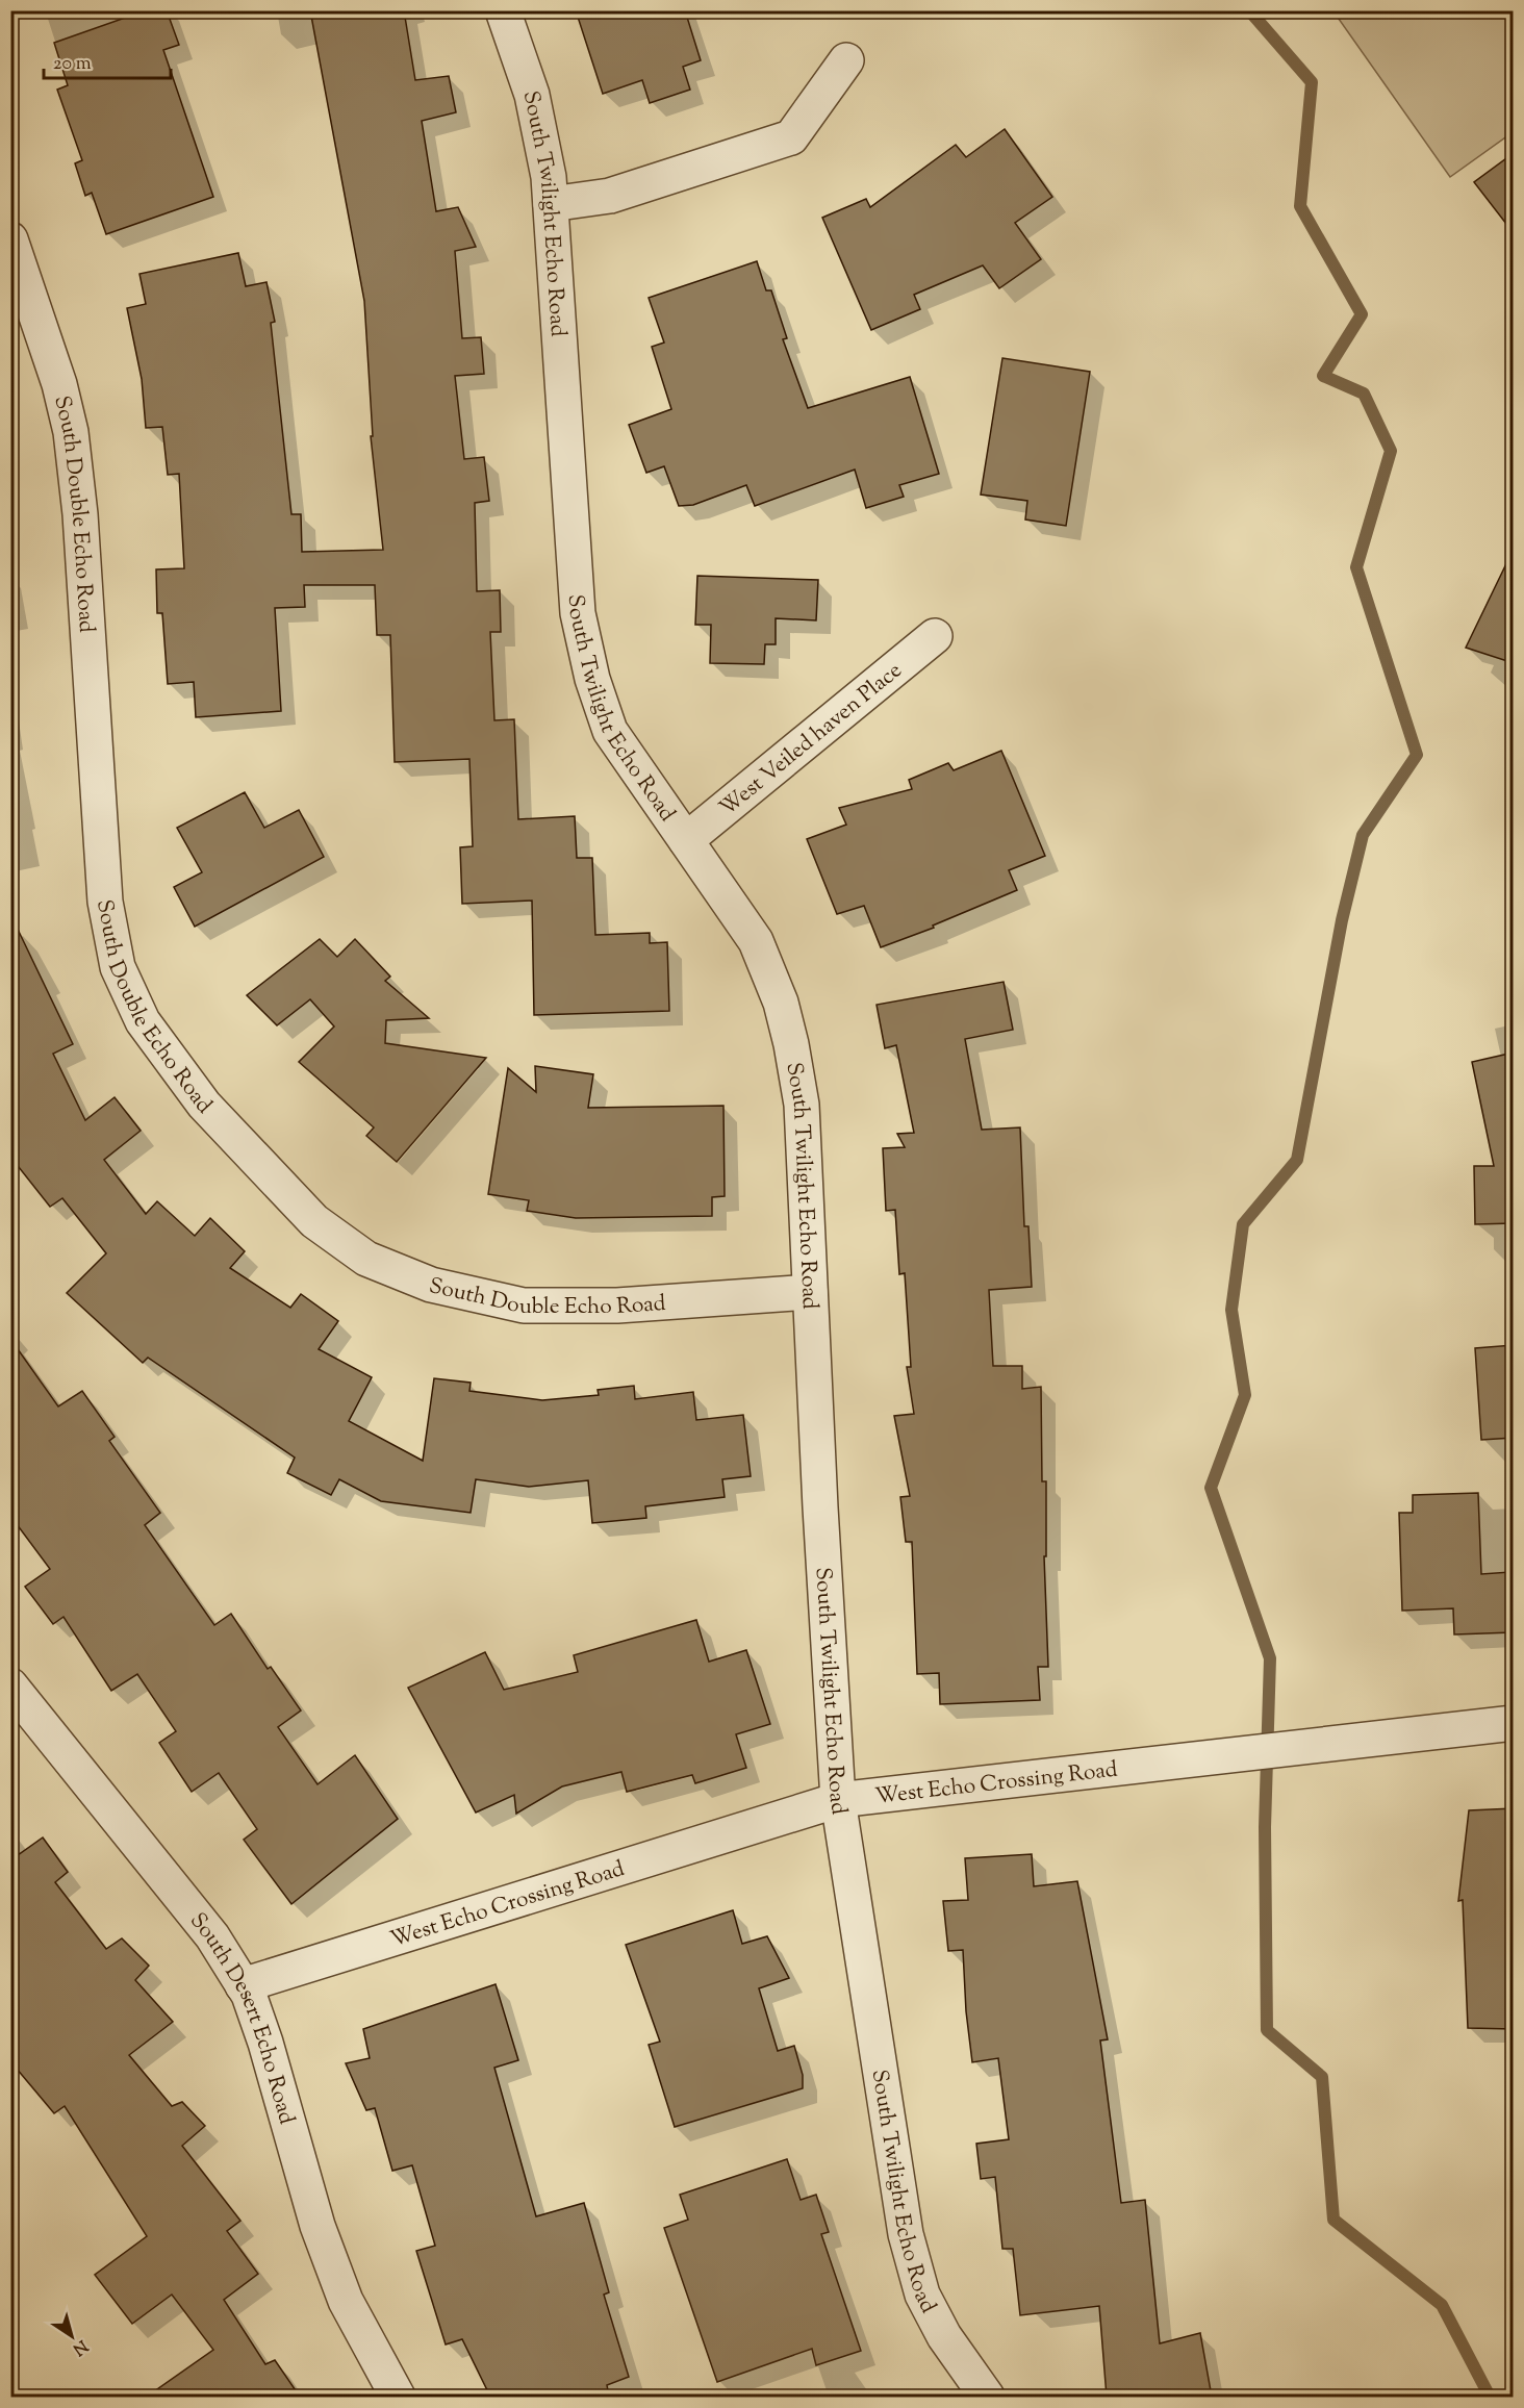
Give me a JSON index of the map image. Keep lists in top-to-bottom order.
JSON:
{
  "streets": {
    "street": [
      "South Twilight Echo Road",
      "South Double Echo Road",
      "West Veiled haven Place",
      "West Echo Crossing Road",
      "South Desert Echo Road"
    ]
  },
  "crossings": [
    ["South Twilight Echo Road", "South Double Echo Road"],
    ["South Twilight Echo Road", "West Veiled haven Place"],
    ["South Twilight Echo Road", "West Echo Crossing Road"],
    ["West Echo Crossing Road", "South Desert Echo Road"]
  ],
  "scale_bar": "20 m",
  "north": "bottom right"
}
